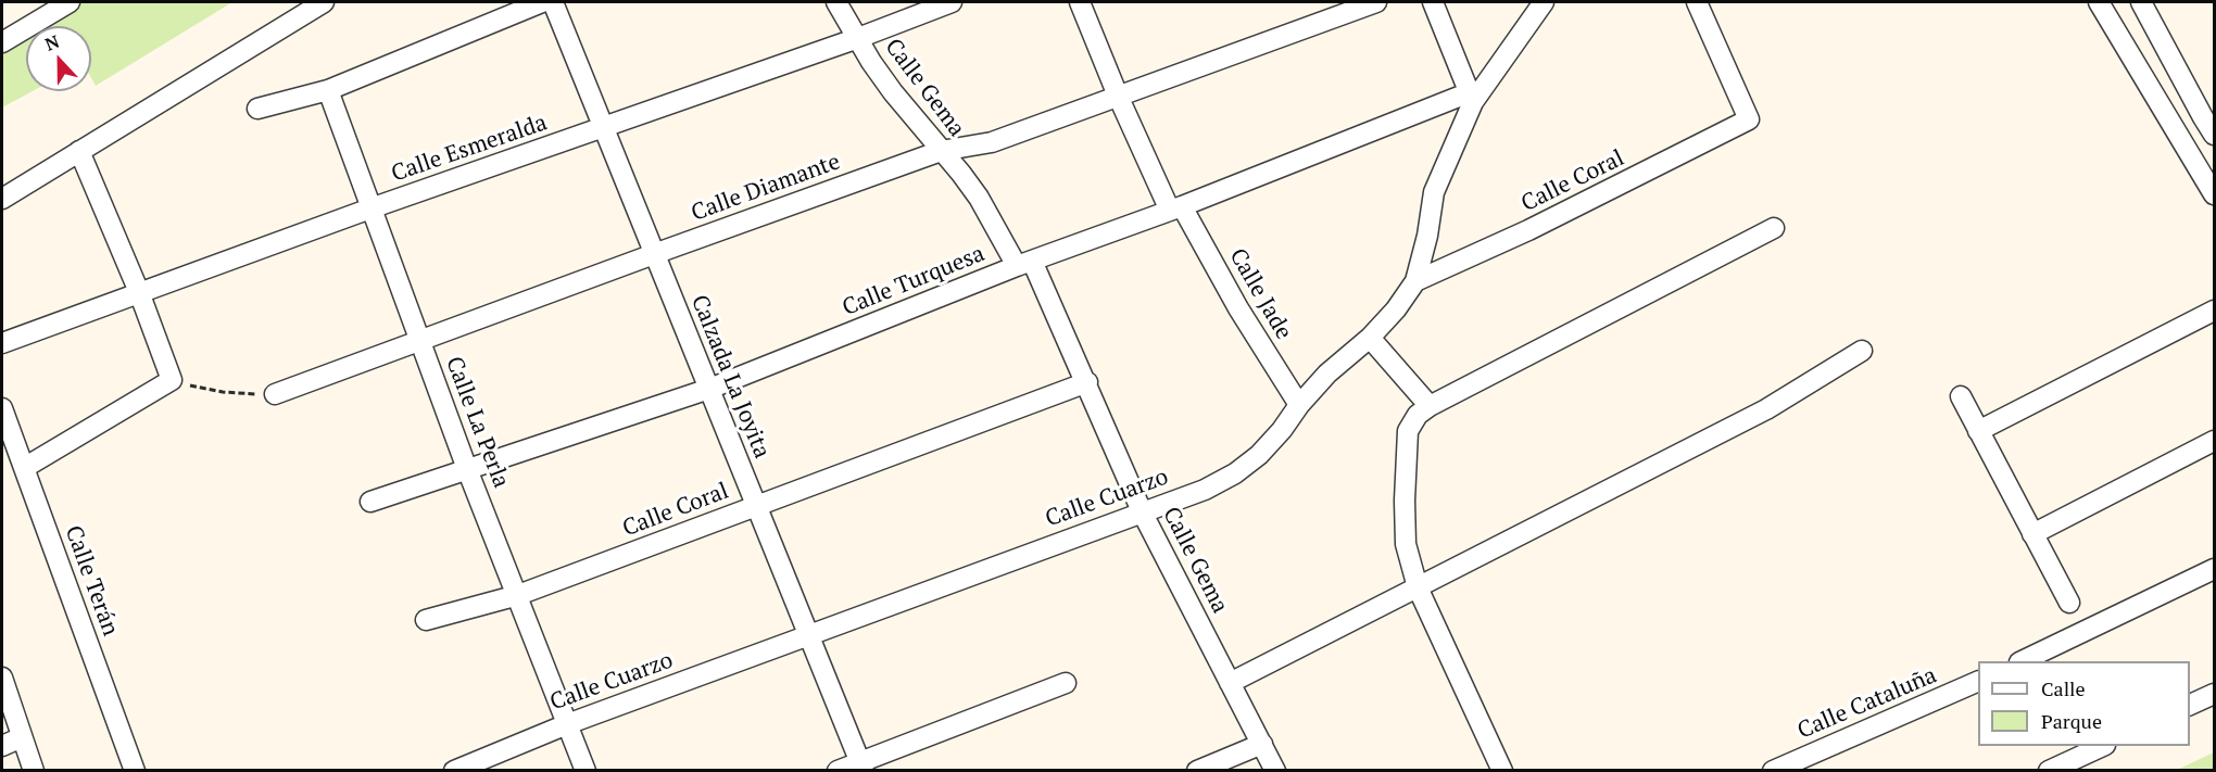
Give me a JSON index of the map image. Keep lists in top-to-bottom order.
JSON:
{
  "streets": {
    "street": [
      "Calle Gema",
      "Calle Esmeralda",
      "Calle Coral",
      "Calle Diamante",
      "Calle Turquesa",
      "Calle Jade",
      "Calzada La Joyita",
      "Calle La Perla",
      "Calle Cuarzo",
      "Calle Terán",
      "Calle Cataluña"
    ]
  },
  "crossings": [
    ["Calle Gema", "Calle Esmeralda"],
    ["Calle Gema", "Calle Coral"],
    ["Calle Gema", "Calle Diamante"],
    ["Calle Gema", "Calle Turquesa"],
    ["Calle Gema", "Calle Cuarzo"],
    ["Calle Esmeralda", "Calzada La Joyita"],
    ["Calle Esmeralda", "Calle La Perla"],
    ["Calle Coral", "Calzada La Joyita"],
    ["Calle Coral", "Calle La Perla"],
    ["Calle Coral", "Calle Cuarzo"],
    ["Calle Diamante", "Calle Jade"],
    ["Calle Diamante", "Calzada La Joyita"],
    ["Calle Diamante", "Calle La Perla"],
    ["Calle Turquesa", "Calle Jade"],
    ["Calle Turquesa", "Calzada La Joyita"],
    ["Calle Turquesa", "Calle La Perla"],
    ["Calle Turquesa", "Calle Cuarzo"],
    ["Calle Jade", "Calle Cuarzo"],
    ["Calzada La Joyita", "Calle Cuarzo"],
    ["Calle La Perla", "Calle Cuarzo"]
  ],
  "legend": ["Calle", "Parque"],
  "north": "top"
}
